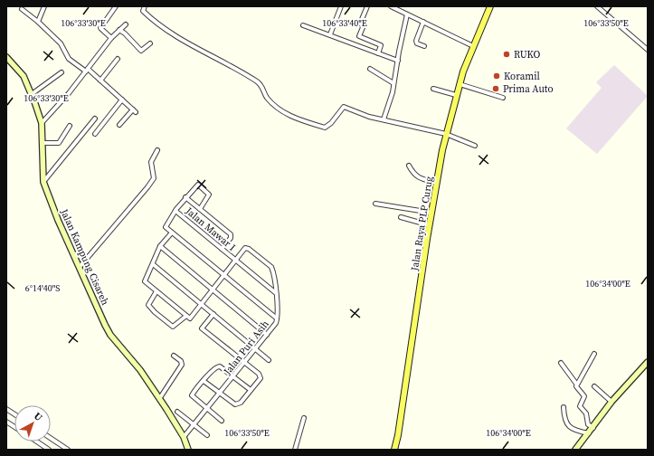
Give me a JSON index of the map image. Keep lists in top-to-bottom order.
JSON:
{
  "streets": {
    "main road": ["Jalan Raya PLP Curug", "Jalan Kampung Cisareh"],
    "street": ["Jalan Mawar I", "Jalan Puri Asih"]
  },
  "crossings": [
    ["Jalan Mawar I", "Jalan Puri Asih"],
    ["Jalan Kampung Cisareh", "Jalan Puri Asih"]
  ],
  "places": ["RUKO", "Koramil", "Prima Auto"],
  "north": "top right",
  "coordinates": [
    "106°33'30\"E",
    "106°33'40\"E",
    "106°33'50\"E",
    "106°34'00\"E",
    "6°14'40\"S"
  ]
}
